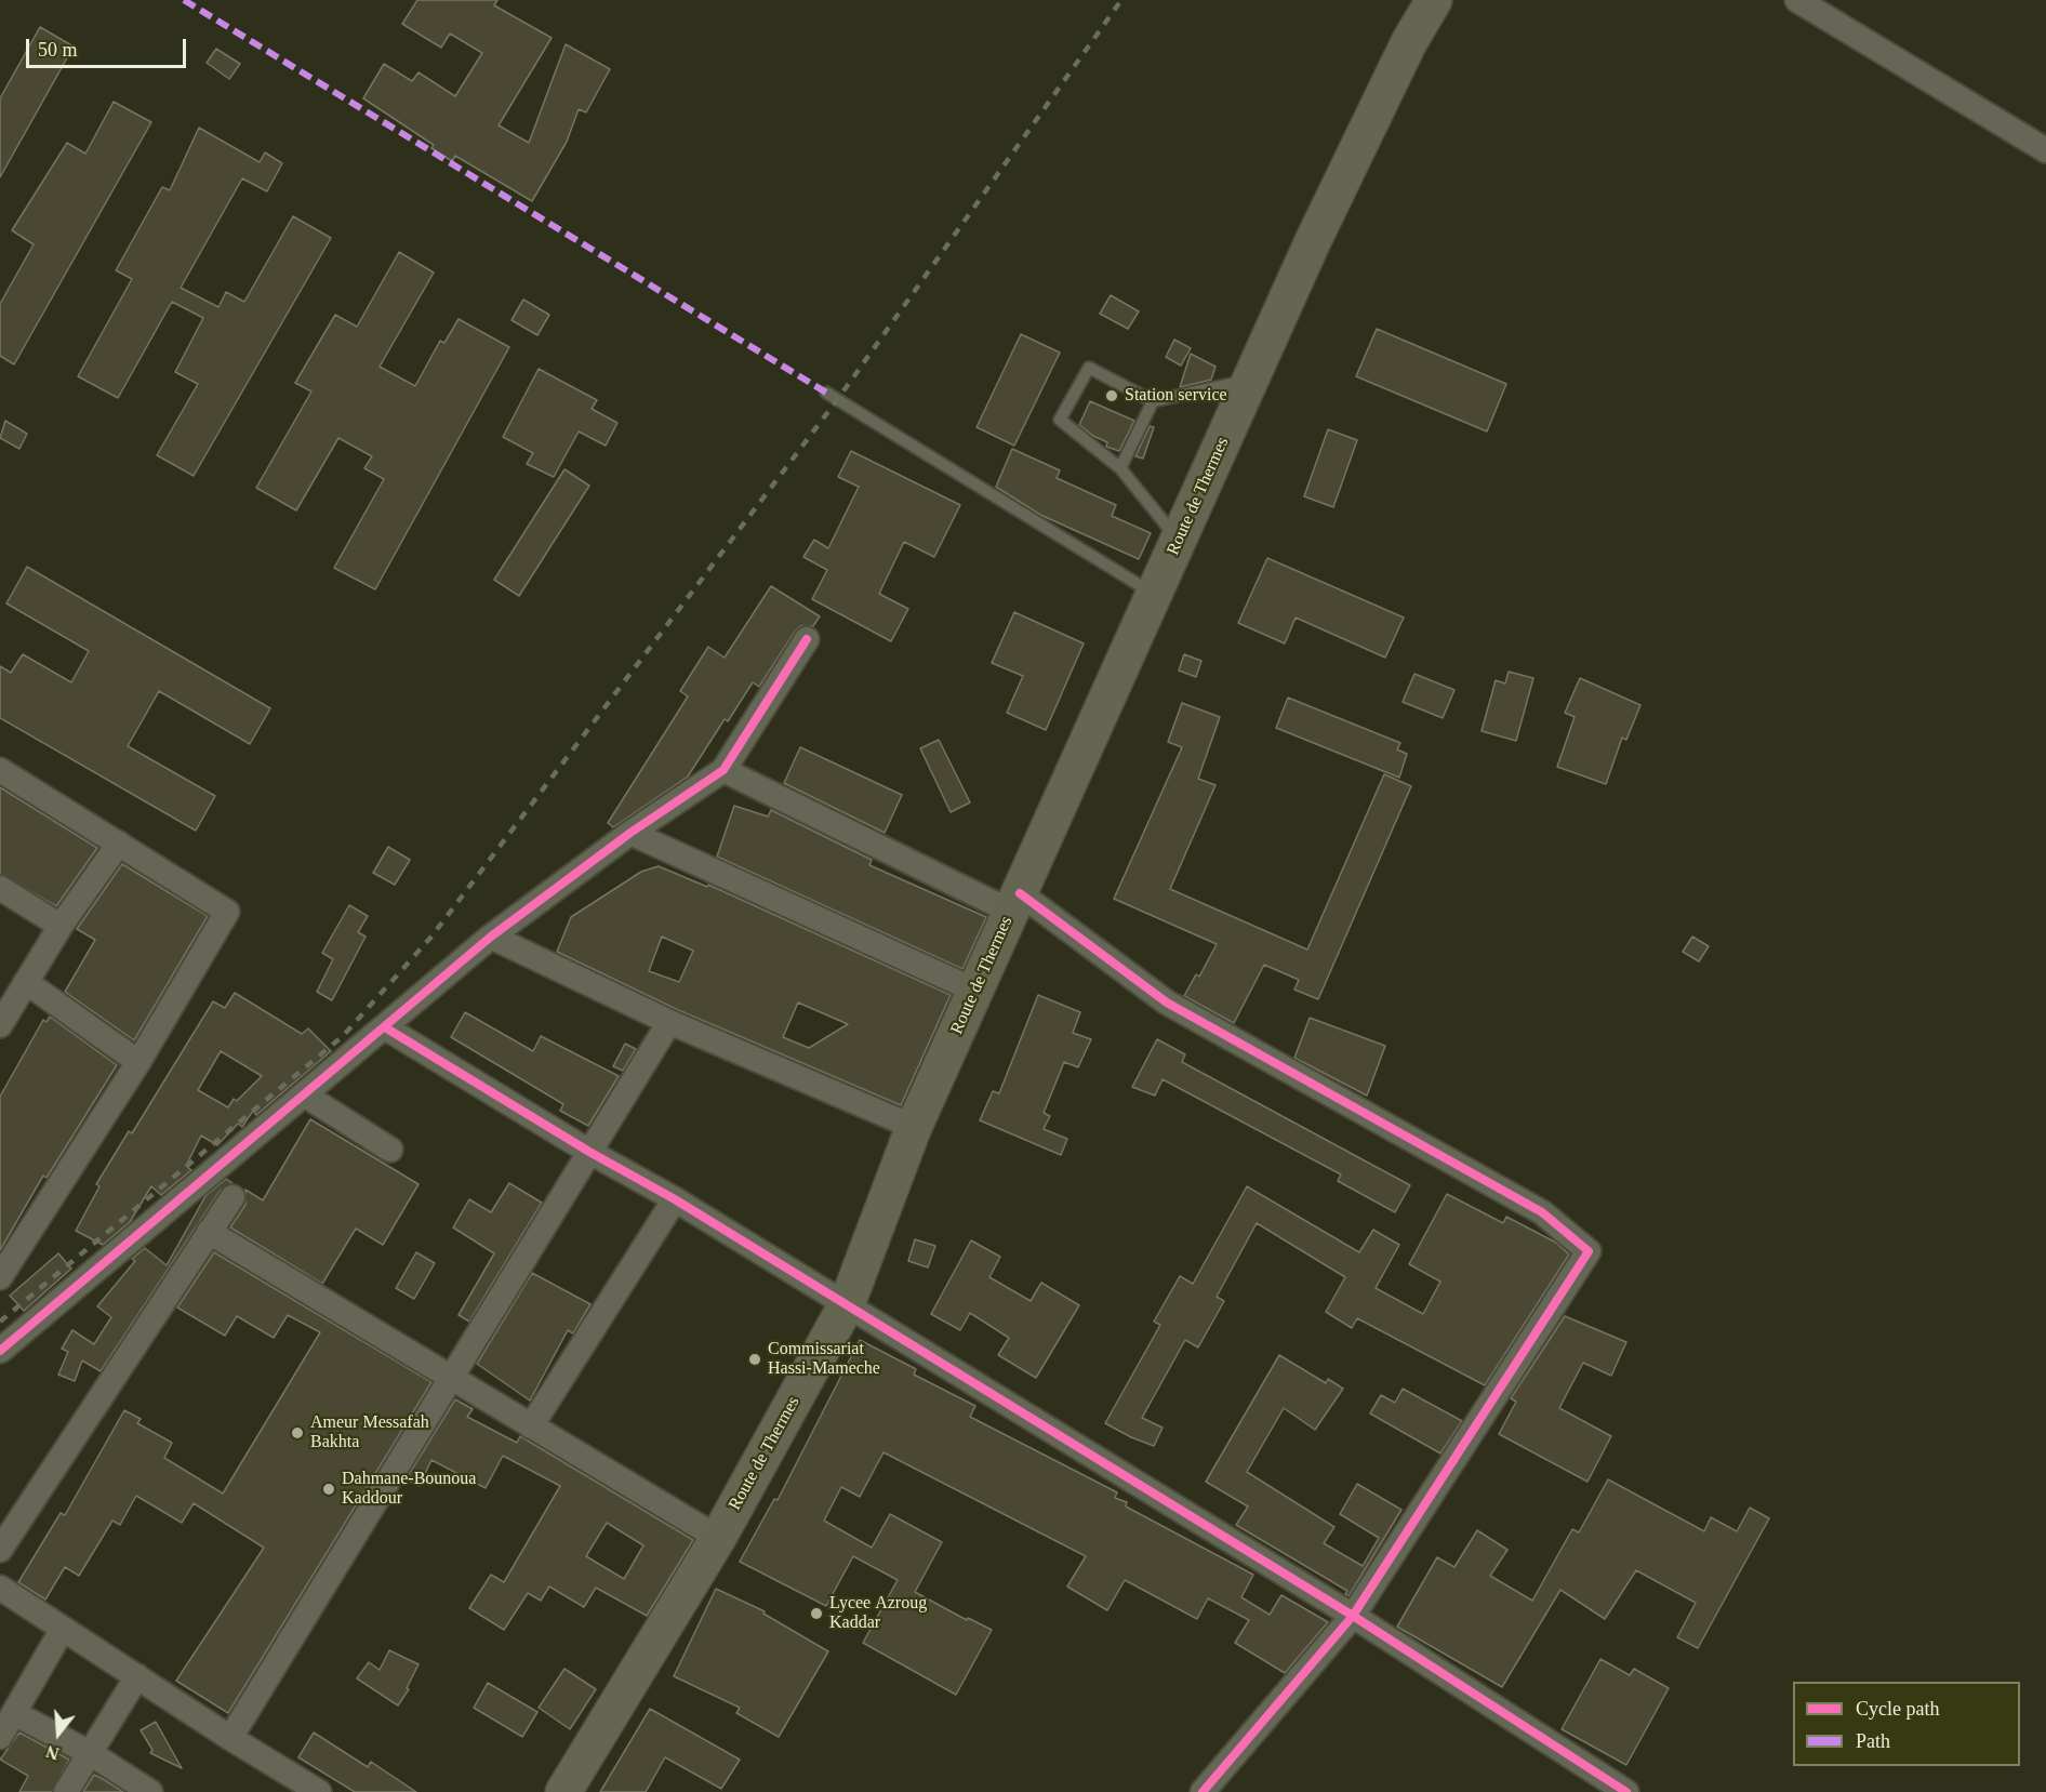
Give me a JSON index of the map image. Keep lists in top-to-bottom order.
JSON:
{
  "streets": {
    "main road": ["Route de Thermes"]
  },
  "places": [
    "Station service",
    "Commissariat Hassi-Mameche",
    "Ameur Messafah Bakhta",
    "Dahmane-Bounoua Kaddour",
    "Lycee Azroug Kaddar"
  ],
  "legend": ["Cycle path", "Path"],
  "scale_bar": "50 m",
  "north": "bottom"
}
